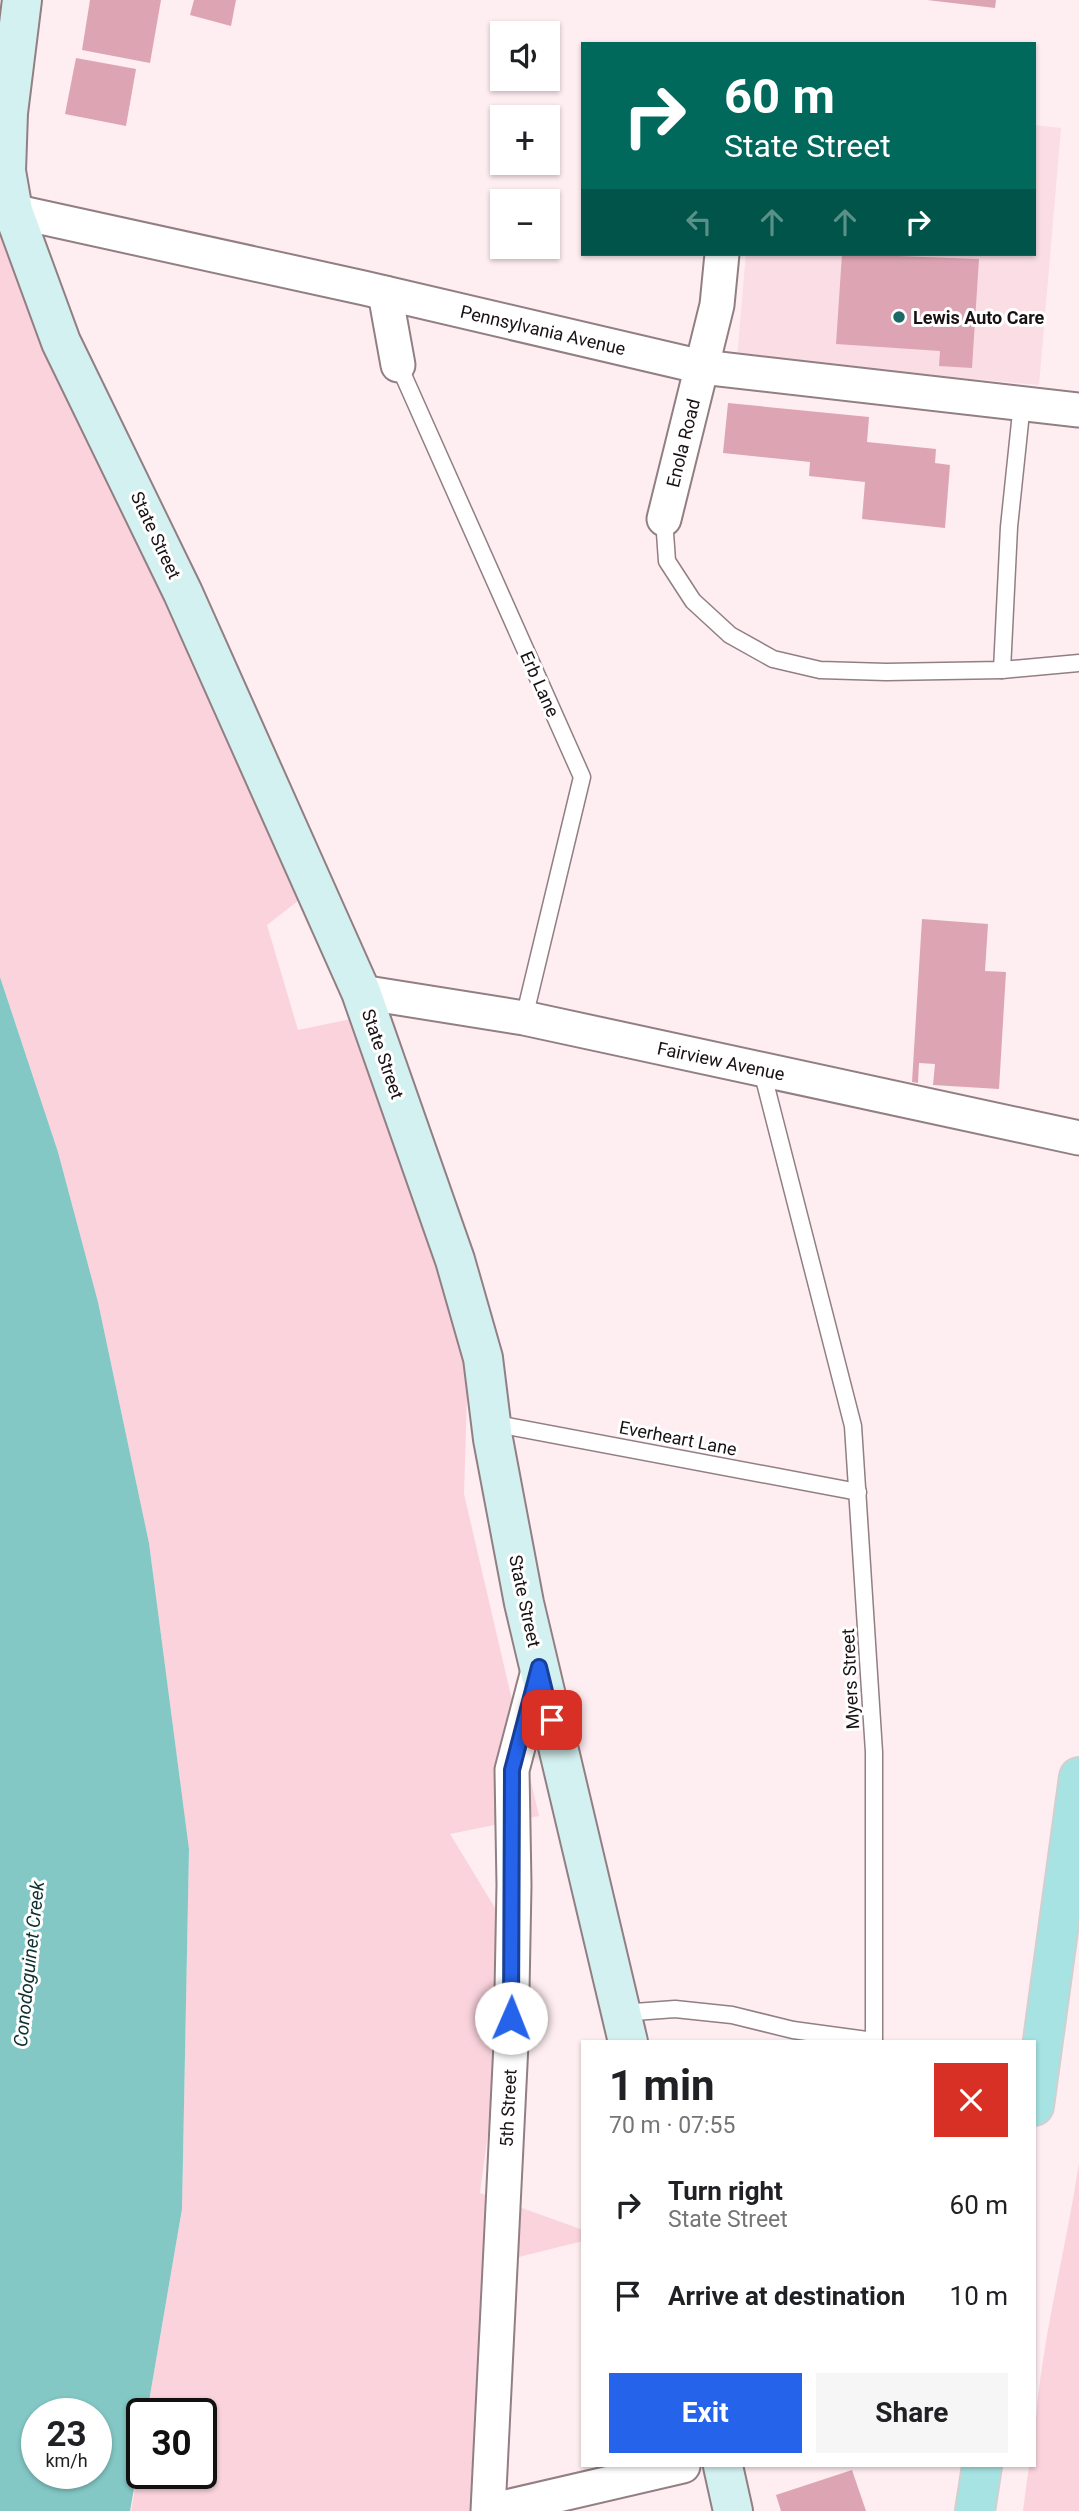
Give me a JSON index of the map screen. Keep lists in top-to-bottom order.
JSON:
{
  "streets": {
    "main road": ["State Street"],
    "street": [
      "Pennsylvania Avenue",
      "Enola Road",
      "Erb Lane",
      "Fairview Avenue",
      "5th Street"
    ],
    "lane": ["Everheart Lane", "Myers Street"]
  },
  "crossings": [
    ["Pennsylvania Avenue", "Enola Road"],
    ["Pennsylvania Avenue", "State Street"],
    ["Pennsylvania Avenue", "Erb Lane"],
    ["State Street", "Fairview Avenue"],
    ["State Street", "Everheart Lane"],
    ["State Street", "Myers Street"],
    ["State Street", "5th Street"],
    ["Erb Lane", "Fairview Avenue"],
    ["Fairview Avenue", "Myers Street"],
    ["Everheart Lane", "Myers Street"]
  ],
  "water": ["Conodoguinet Creek"],
  "places": ["Lewis Auto Care"],
  "page": {
    "map_buttons": ["+", "−"],
    "turn": ["60 m", "State Street"],
    "heading": ["1 min", "70 m · 07:55"],
    "list": [
      {
        "name": "Turn right",
        "note": "State Street",
        "value": "60 m"
      },
      {
        "name": "Arrive at destination",
        "value": "10 m"
      }
    ],
    "buttons": ["Exit", "Share"],
    "speed": "23 km/h",
    "limit": "30"
  }
}
